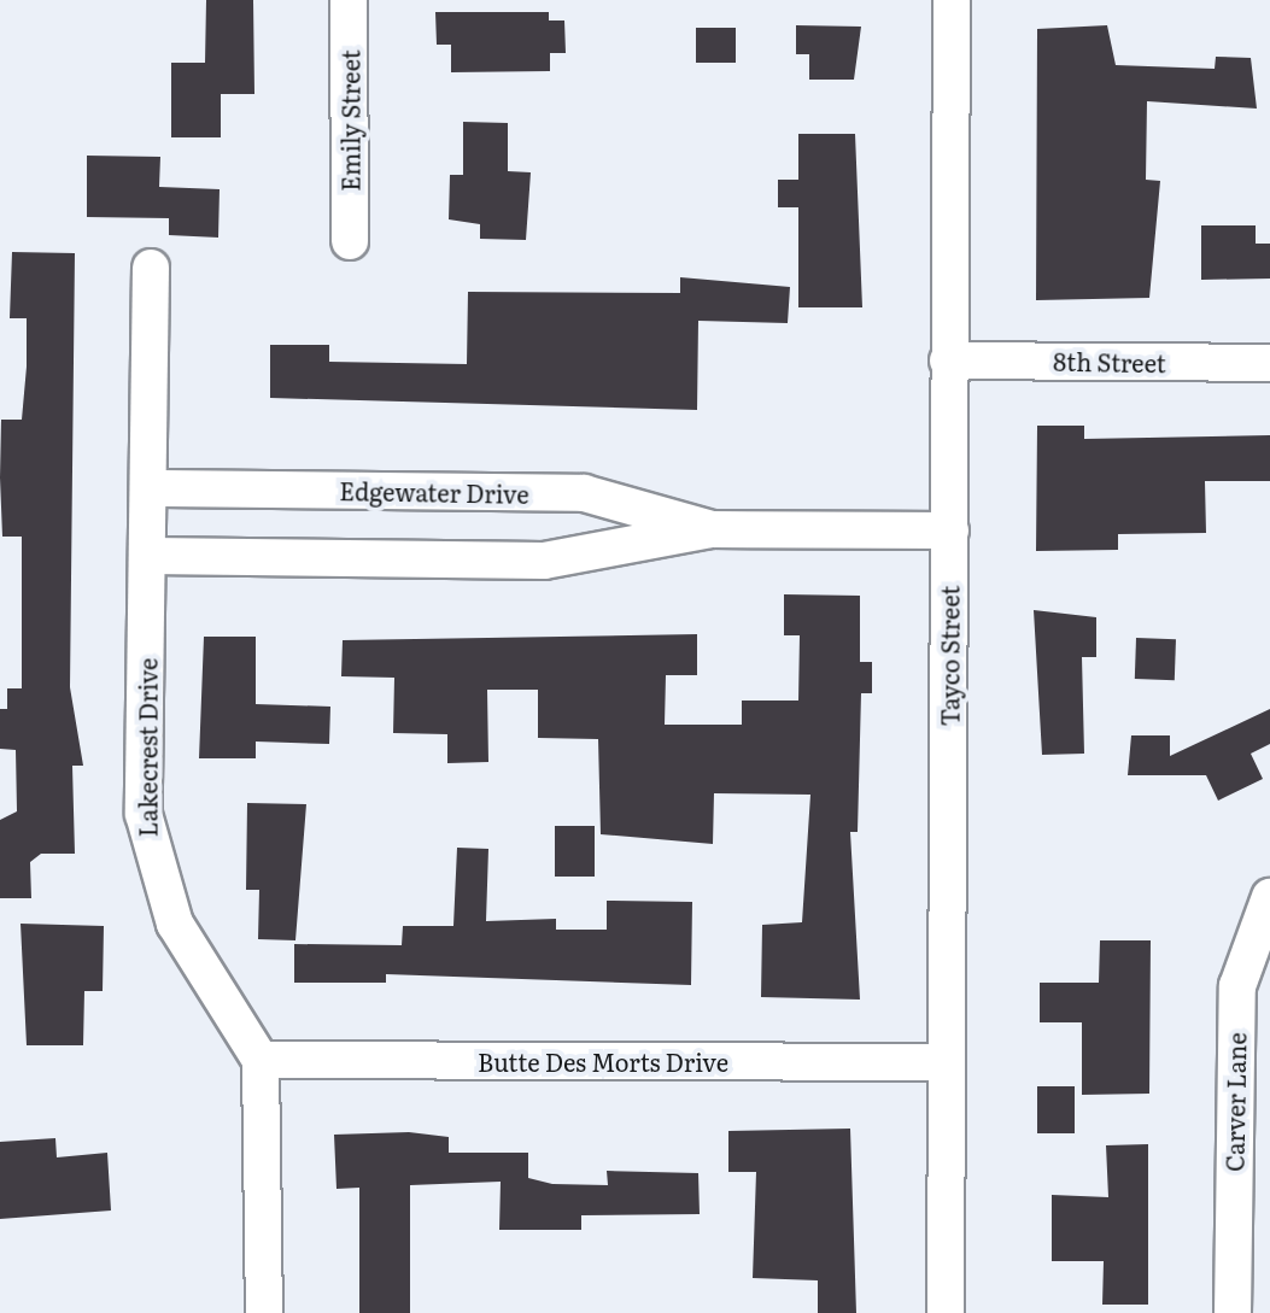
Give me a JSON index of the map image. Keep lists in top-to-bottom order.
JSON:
{
  "streets": {
    "street": [
      "Emily Street",
      "8th Street",
      "Edgewater Drive",
      "Tayco Street",
      "Lakecrest Drive",
      "Butte Des Morts Drive",
      "Carver Lane"
    ]
  },
  "crossings": [
    ["8th Street", "Tayco Street"],
    ["Edgewater Drive", "Tayco Street"],
    ["Edgewater Drive", "Lakecrest Drive"],
    ["Tayco Street", "Butte Des Morts Drive"],
    ["Lakecrest Drive", "Butte Des Morts Drive"]
  ]
}
